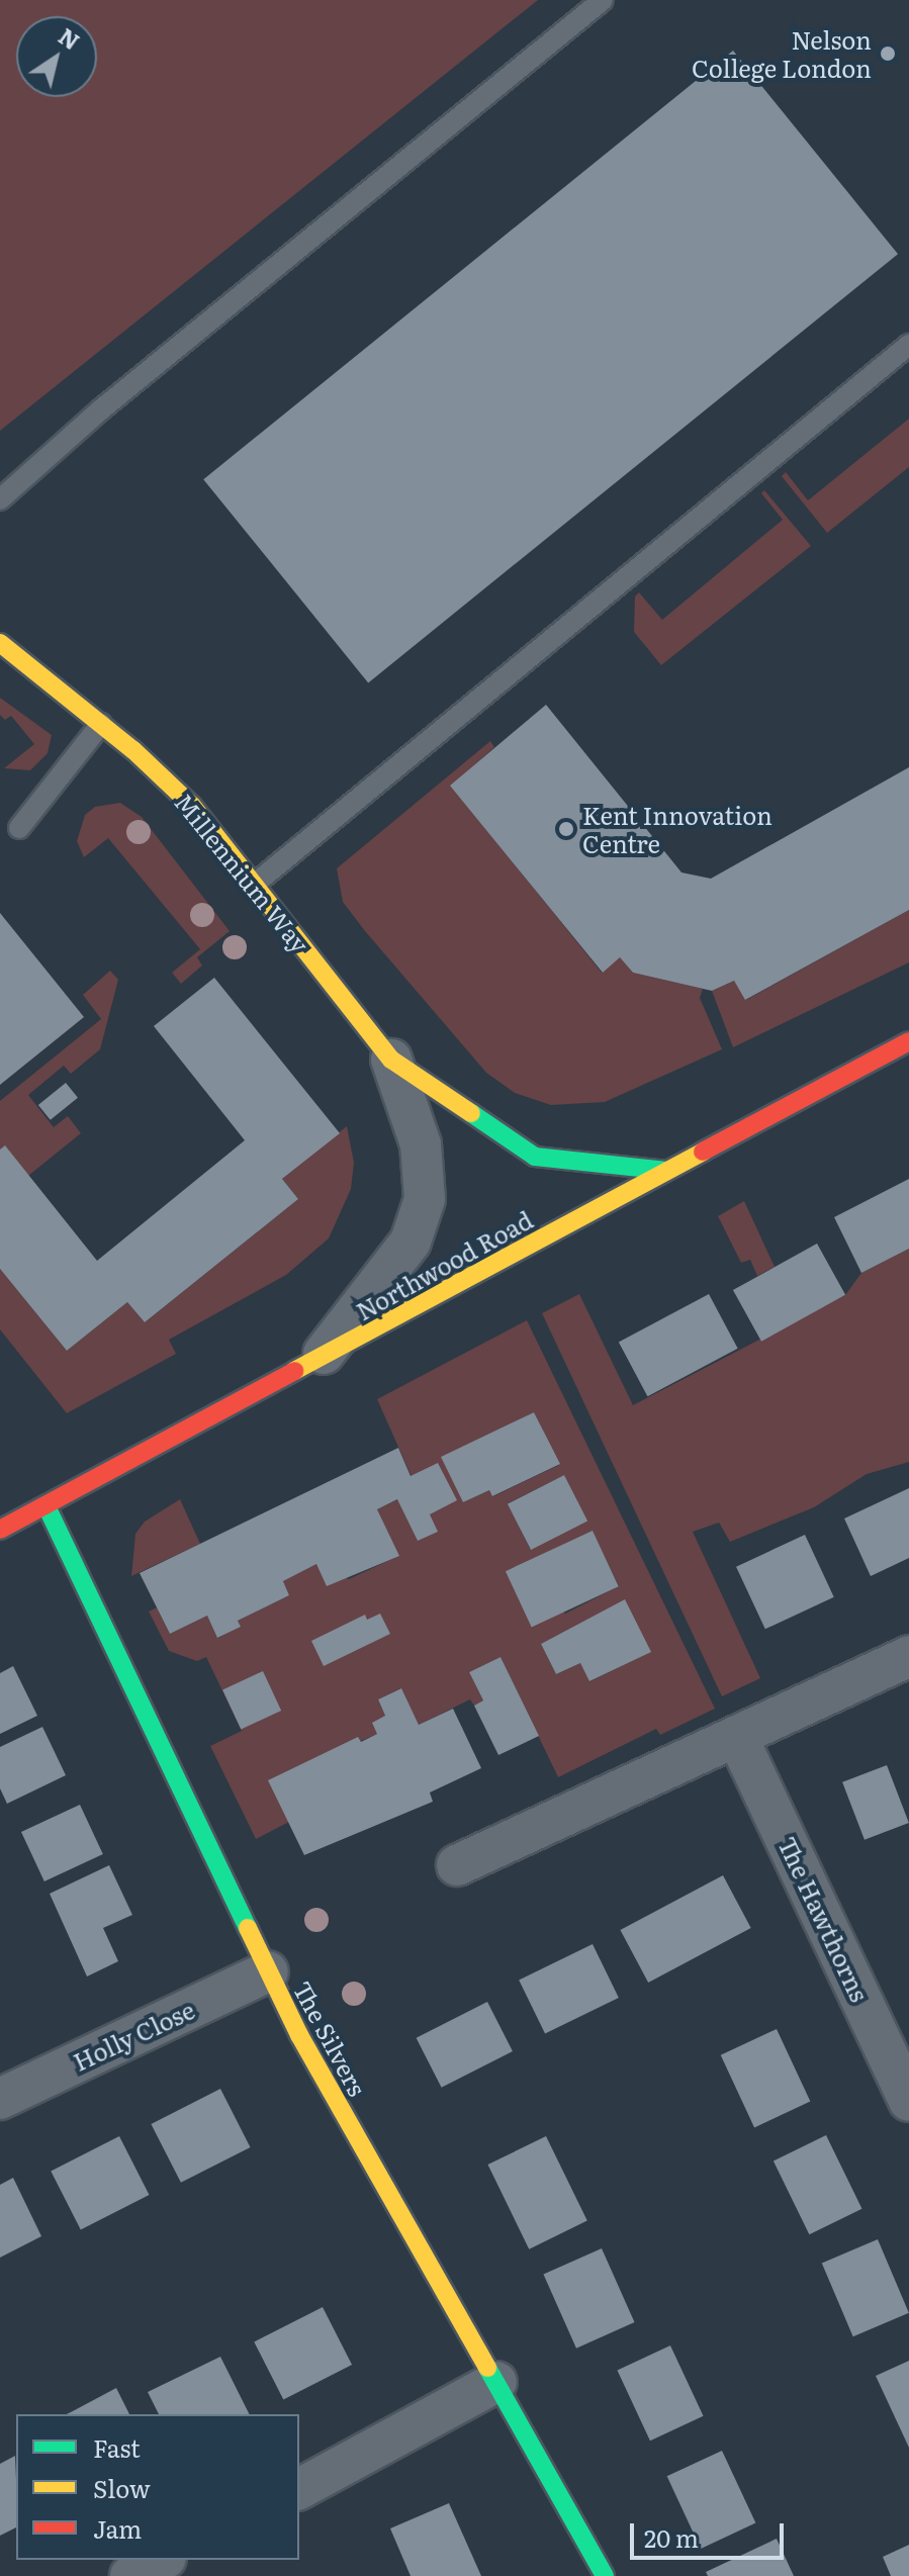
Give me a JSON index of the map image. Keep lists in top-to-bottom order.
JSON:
{
  "streets": {
    "street": [
      "Millennium Way",
      "Northwood Road",
      "The Hawthorns",
      "Holly Close",
      "The Silvers"
    ]
  },
  "crossings": [
    ["Millennium Way", "Northwood Road"],
    ["Northwood Road", "The Silvers"],
    ["Holly Close", "The Silvers"]
  ],
  "places": ["Nelson College London", "Kent Innovation Centre"],
  "legend": ["Fast", "Slow", "Jam"],
  "scale_bar": "20 m",
  "north": "top right"
}
